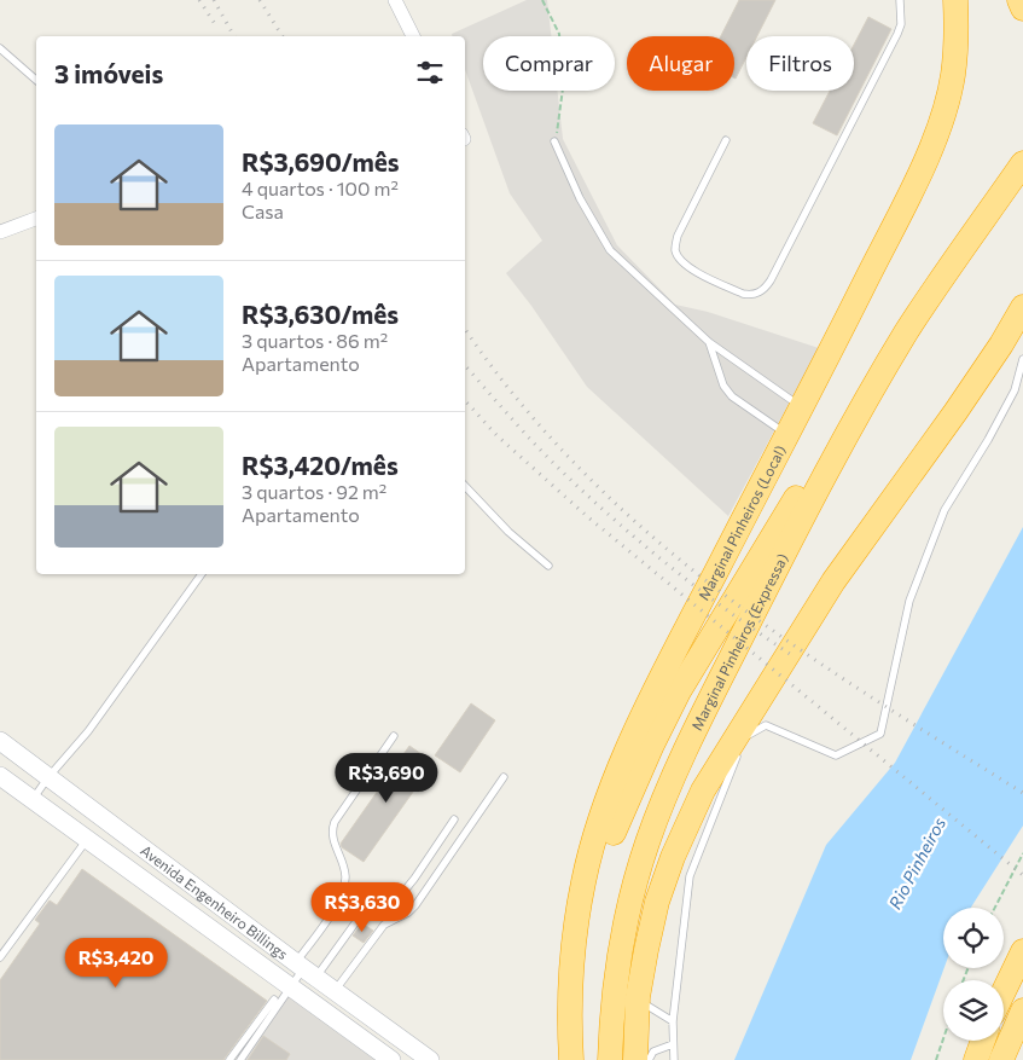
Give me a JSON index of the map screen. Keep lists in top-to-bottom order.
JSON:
{
  "streets": {
    "highway": ["Marginal Pinheiros (Local)", "Marginal Pinheiros (Expressa)"],
    "street": ["Avenida Engenheiro Billings"]
  },
  "water": ["Rio Pinheiros"],
  "page": {
    "chip": ["Comprar", "Alugar", "Filtros"],
    "heading": "3 imóveis",
    "list": [
      {
        "name": "R$3,690/mês",
        "note": "4 quartos · 100 m² · Casa"
      },
      {
        "name": "R$3,630/mês",
        "note": "3 quartos · 86 m² · Apartamento"
      },
      {
        "name": "R$3,420/mês",
        "note": "3 quartos · 92 m² · Apartamento"
      }
    ],
    "price": ["R$3,690", "R$3,630", "R$3,420"]
  }
}
